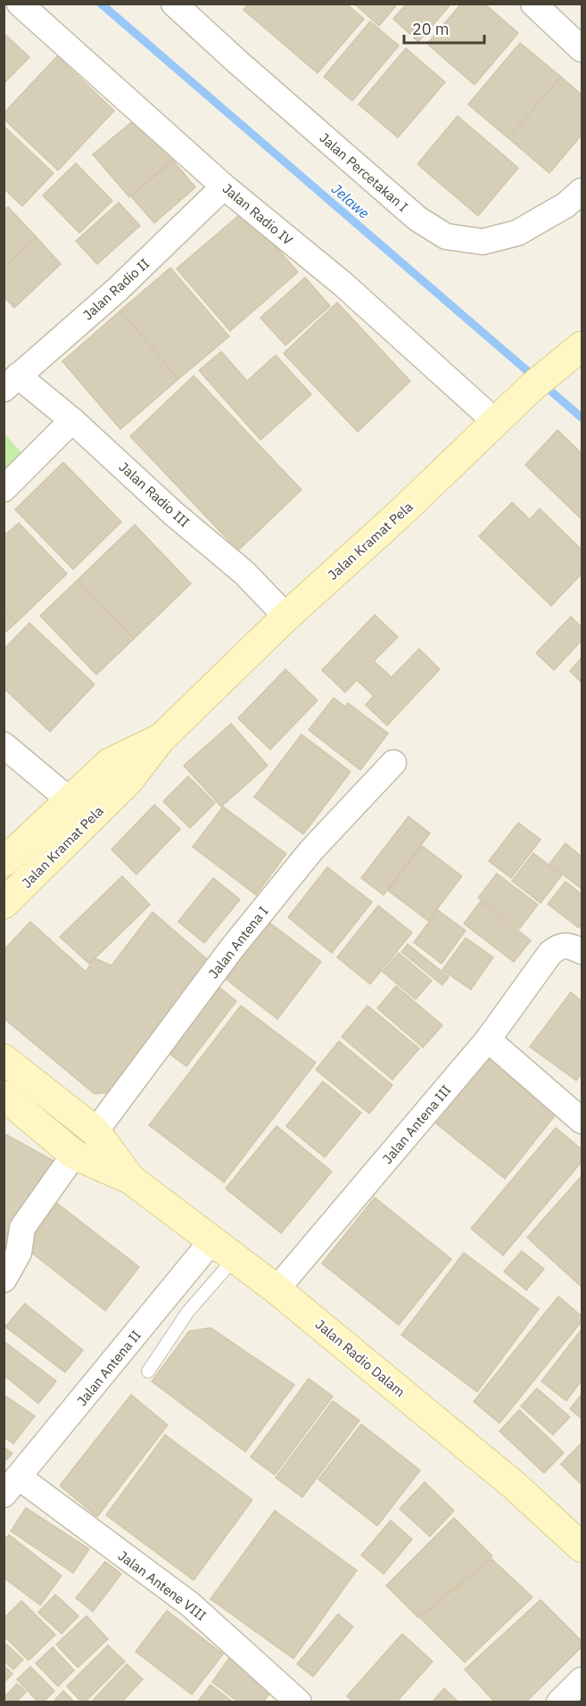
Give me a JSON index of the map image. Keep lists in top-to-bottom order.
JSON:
{
  "streets": {
    "street": [
      "Jalan Percetakan I",
      "Jalan Radio IV",
      "Jalan Radio II",
      "Jalan Radio III",
      "Jalan Kramat Pela",
      "Jalan Antena I",
      "Jalan Antena III",
      "Jalan Radio Dalam",
      "Jalan Antena II",
      "Jalan Antene VIII"
    ]
  },
  "crossings": [
    ["Jalan Radio IV", "Jalan Radio II"],
    ["Jalan Radio IV", "Jalan Kramat Pela"],
    ["Jalan Radio II", "Jalan Radio III"],
    ["Jalan Radio III", "Jalan Kramat Pela"],
    ["Jalan Antena I", "Jalan Radio Dalam"],
    ["Jalan Antena III", "Jalan Radio Dalam"],
    ["Jalan Radio Dalam", "Jalan Antena II"],
    ["Jalan Antena II", "Jalan Antene VIII"]
  ],
  "water": ["Jelawe"],
  "scale_bar": "20 m"
}
